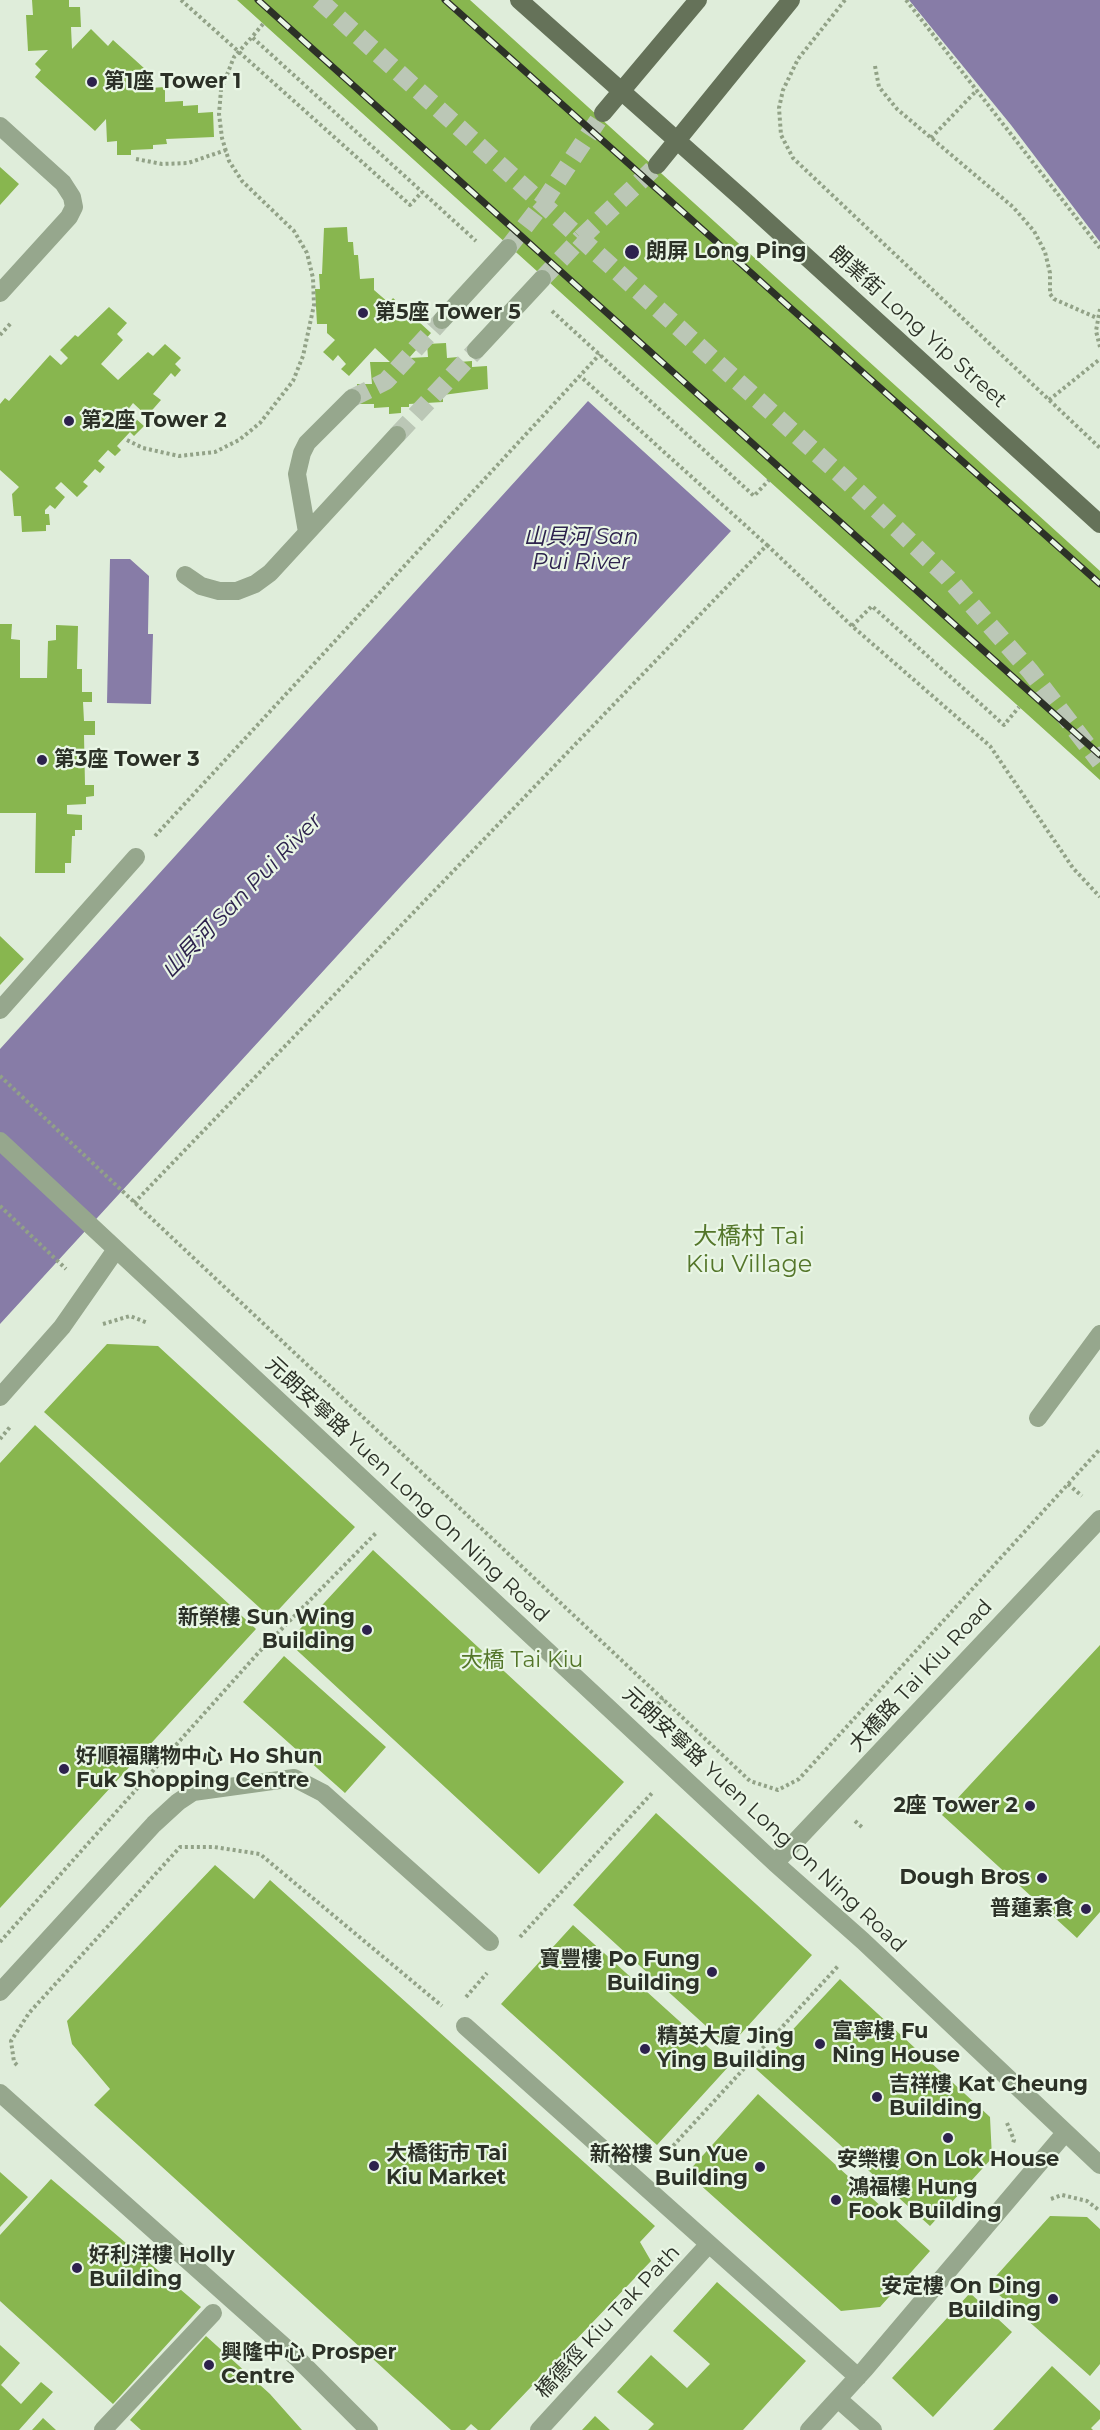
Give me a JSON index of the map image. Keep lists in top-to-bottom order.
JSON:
{
  "streets": {
    "main road": ["朗業街 Long Yip Street"],
    "street": ["元朗安寧路 Yuen Long On Ning Road", "大橋路 Tai Kiu Road", "橋德徑 Kiu Tak Path"]
  },
  "crossings": [
    ["元朗安寧路 Yuen Long On Ning Road", "大橋路 Tai Kiu Road"]
  ],
  "districts": ["大橋村 Tai Kiu Village", "大橋 Tai Kiu"],
  "water": ["山貝河 San Pui River"],
  "places": [
    "第1座 Tower 1",
    "朗屏 Long Ping",
    "第5座 Tower 5",
    "第2座 Tower 2",
    "第3座 Tower 3",
    "新榮樓 Sun Wing Building",
    "好順福購物中心 Ho Shun Fuk Shopping Centre",
    "2座 Tower 2",
    "Dough Bros",
    "普蓮素食",
    "寶豐樓 Po Fung Building",
    "富寧樓 Fu Ning House",
    "精英大廈 Jing Ying Building",
    "吉祥樓 Kat Cheung Building",
    "安樂樓 On Lok House",
    "大橋街市 Tai Kiu Market",
    "新裕樓 Sun Yue Building",
    "鴻福樓 Hung Fook Building",
    "好利洋樓 Holly Building",
    "安定樓 On Ding Building",
    "興隆中心 Prosper Centre"
  ]
}
